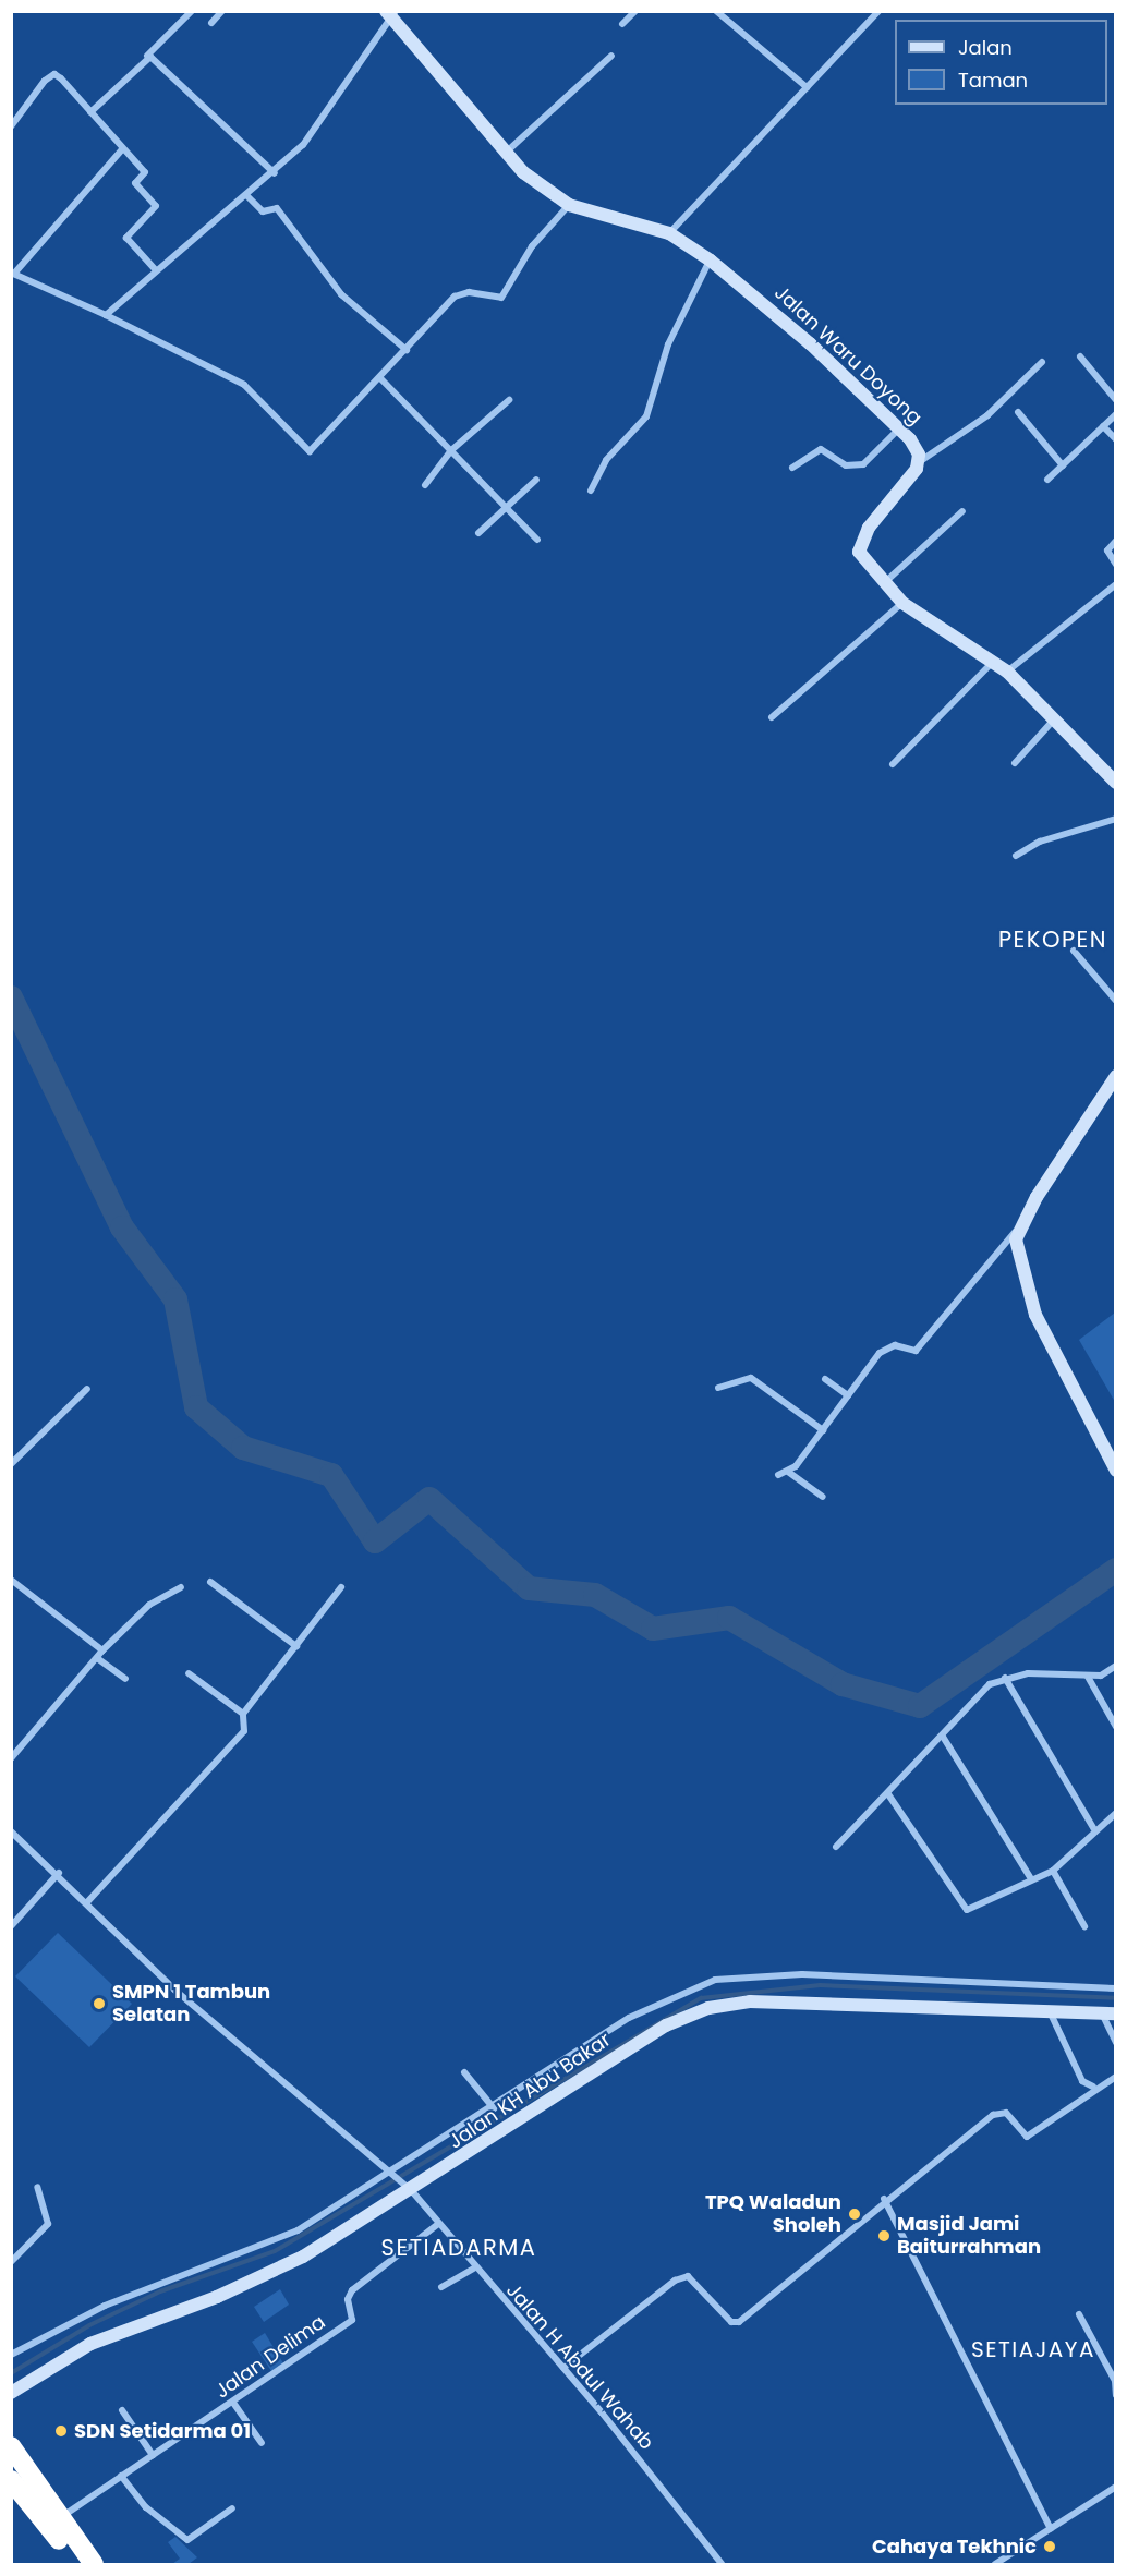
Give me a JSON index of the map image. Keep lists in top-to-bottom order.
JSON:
{
  "streets": {
    "street": [
      "Jalan Waru Doyong",
      "Jalan KH Abu Bakar",
      "Jalan Delima",
      "Jalan H Abdul Wahab"
    ]
  },
  "crossings": [
    ["Jalan KH Abu Bakar", "Jalan H Abdul Wahab"],
    ["Jalan Delima", "Jalan H Abdul Wahab"]
  ],
  "districts": ["PEKOPEN", "SETIADARMA", "SETIAJAYA"],
  "places": [
    "SMPN 1 Tambun Selatan",
    "TPQ Waladun Sholeh",
    "Masjid Jami Baiturrahman",
    "SDN Setidarma 01",
    "Cahaya Tekhnic"
  ],
  "legend": ["Jalan", "Taman"]
}
